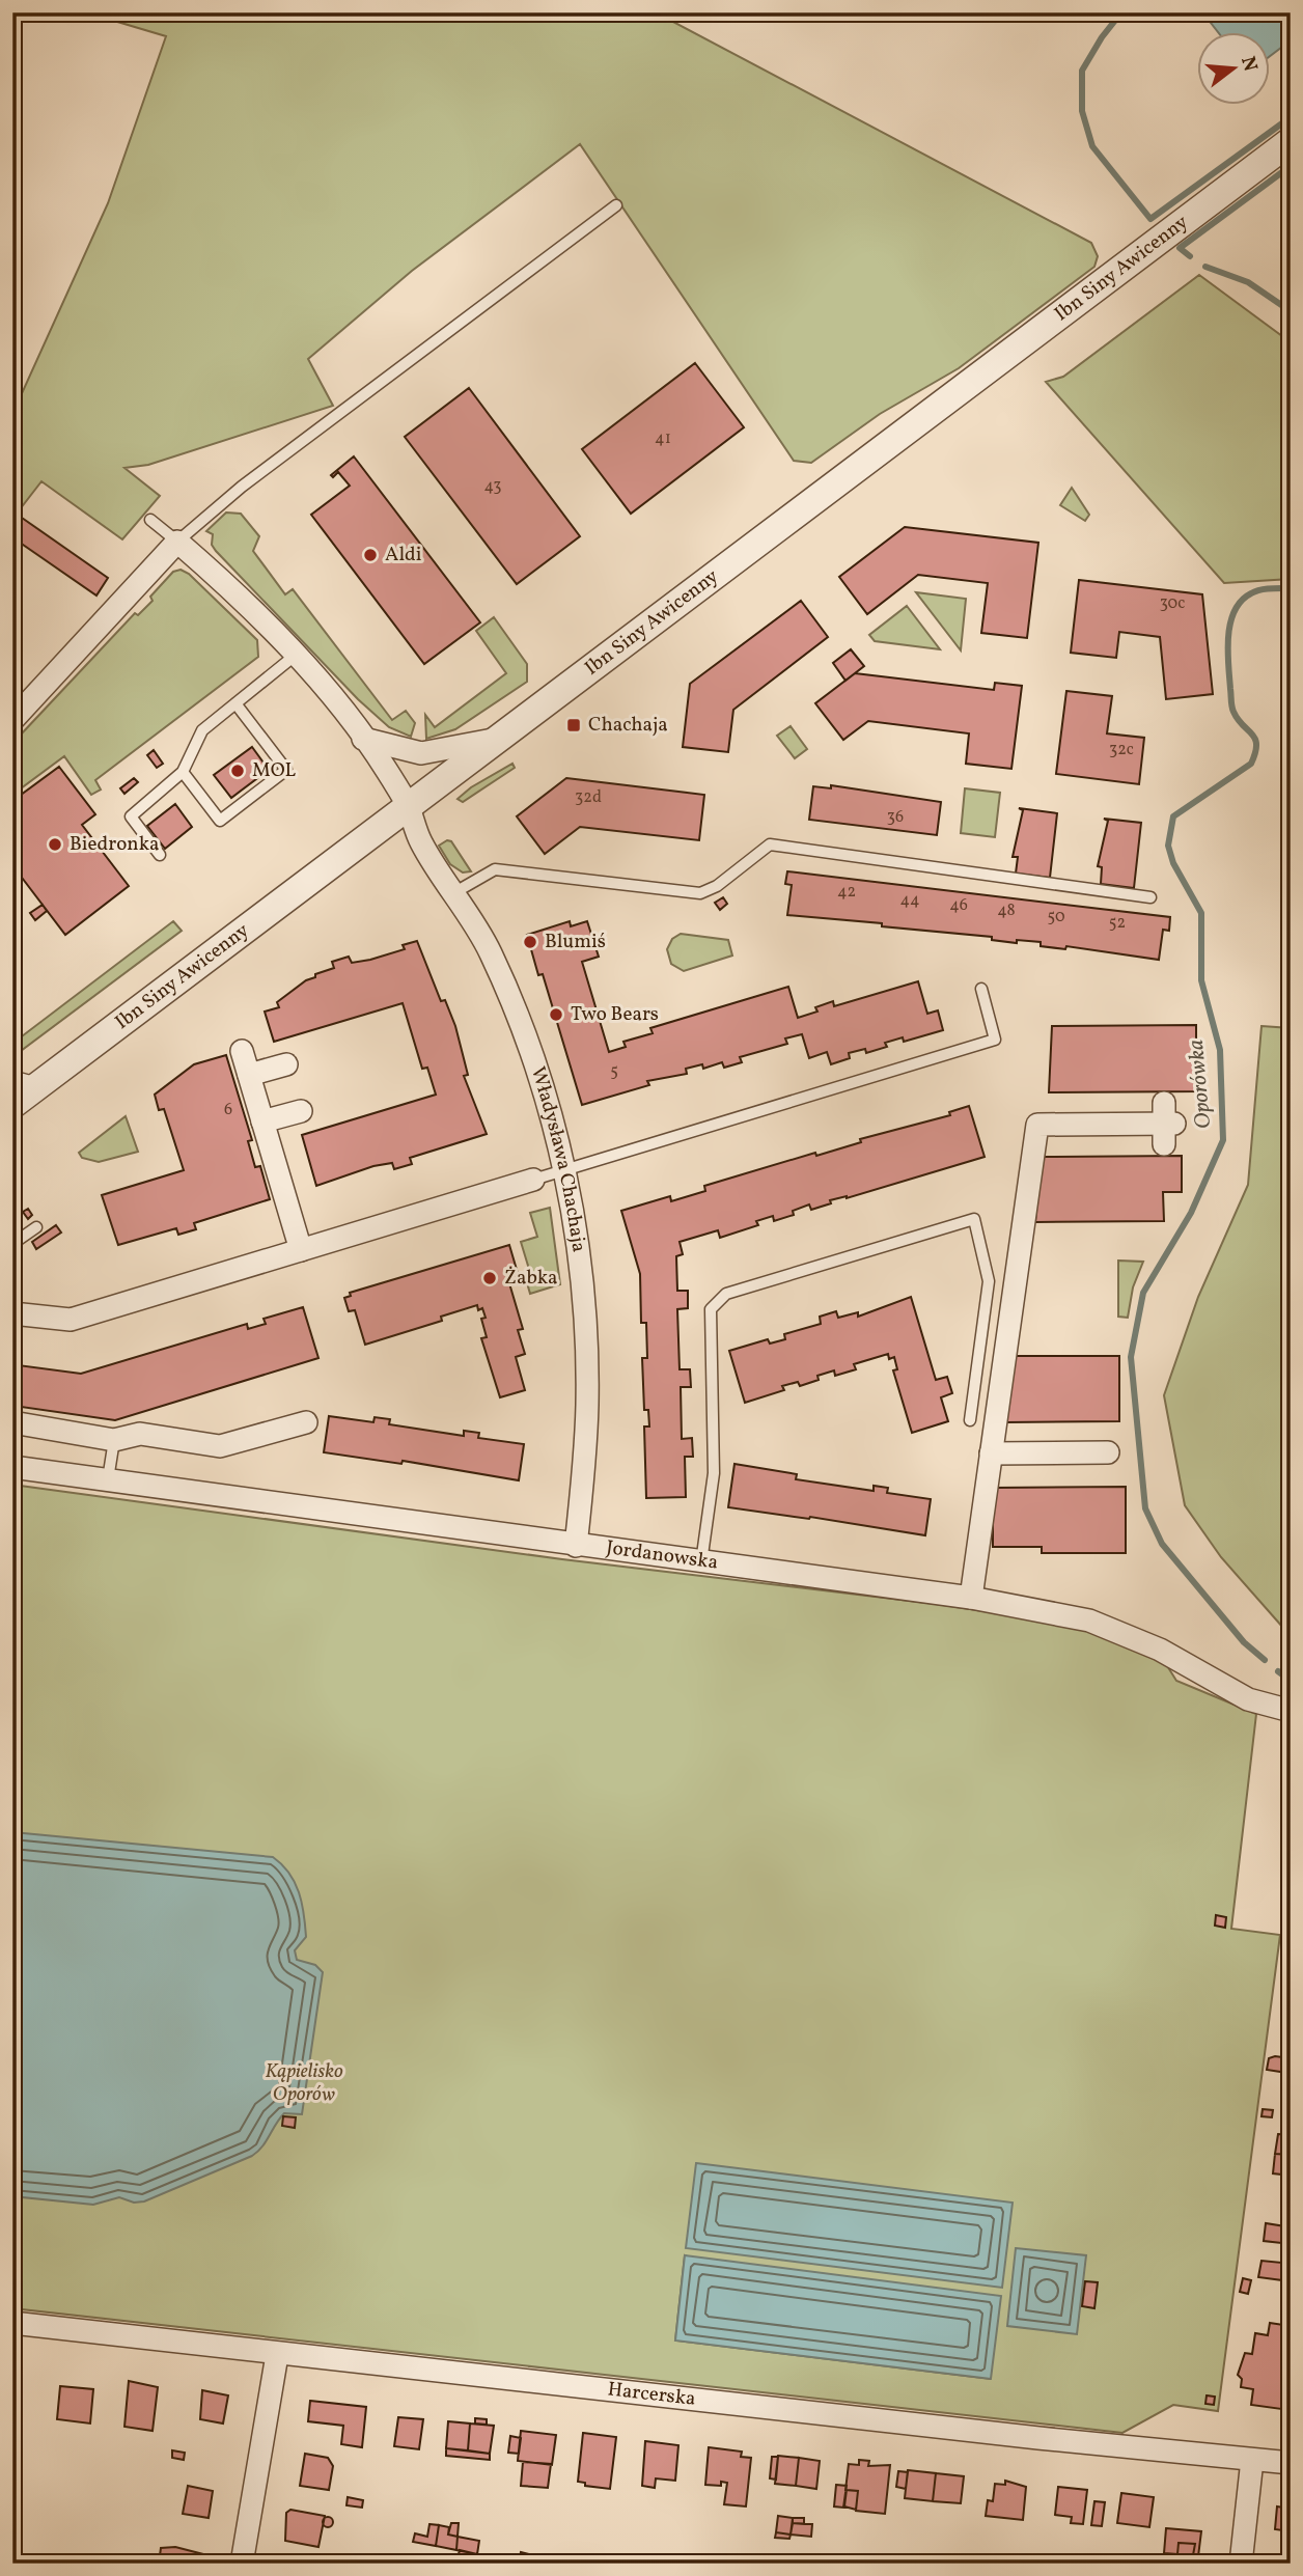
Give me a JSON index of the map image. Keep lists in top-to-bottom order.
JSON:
{
  "streets": {
    "street": [
      "Ibn Siny Awicenny",
      "Władysława Chachaja",
      "Jordanowska",
      "Harcerska"
    ]
  },
  "crossings": [
    ["Ibn Siny Awicenny", "Władysława Chachaja"],
    ["Władysława Chachaja", "Jordanowska"]
  ],
  "water": ["Oporówka"],
  "parks": ["Kąpielisko Oporów"],
  "places": {
    "other": [
      "Aldi",
      "MOL",
      "Biedronka",
      "Blumiś",
      "Two Bears",
      "Żabka"
    ],
    "transit": ["Chachaja"]
  },
  "house_numbers": [
    "41",
    "43",
    "30c",
    "32c",
    "32d",
    "36",
    "42",
    "44",
    "46",
    "48",
    "50",
    "52",
    "5",
    "6"
  ],
  "north": "right"
}
